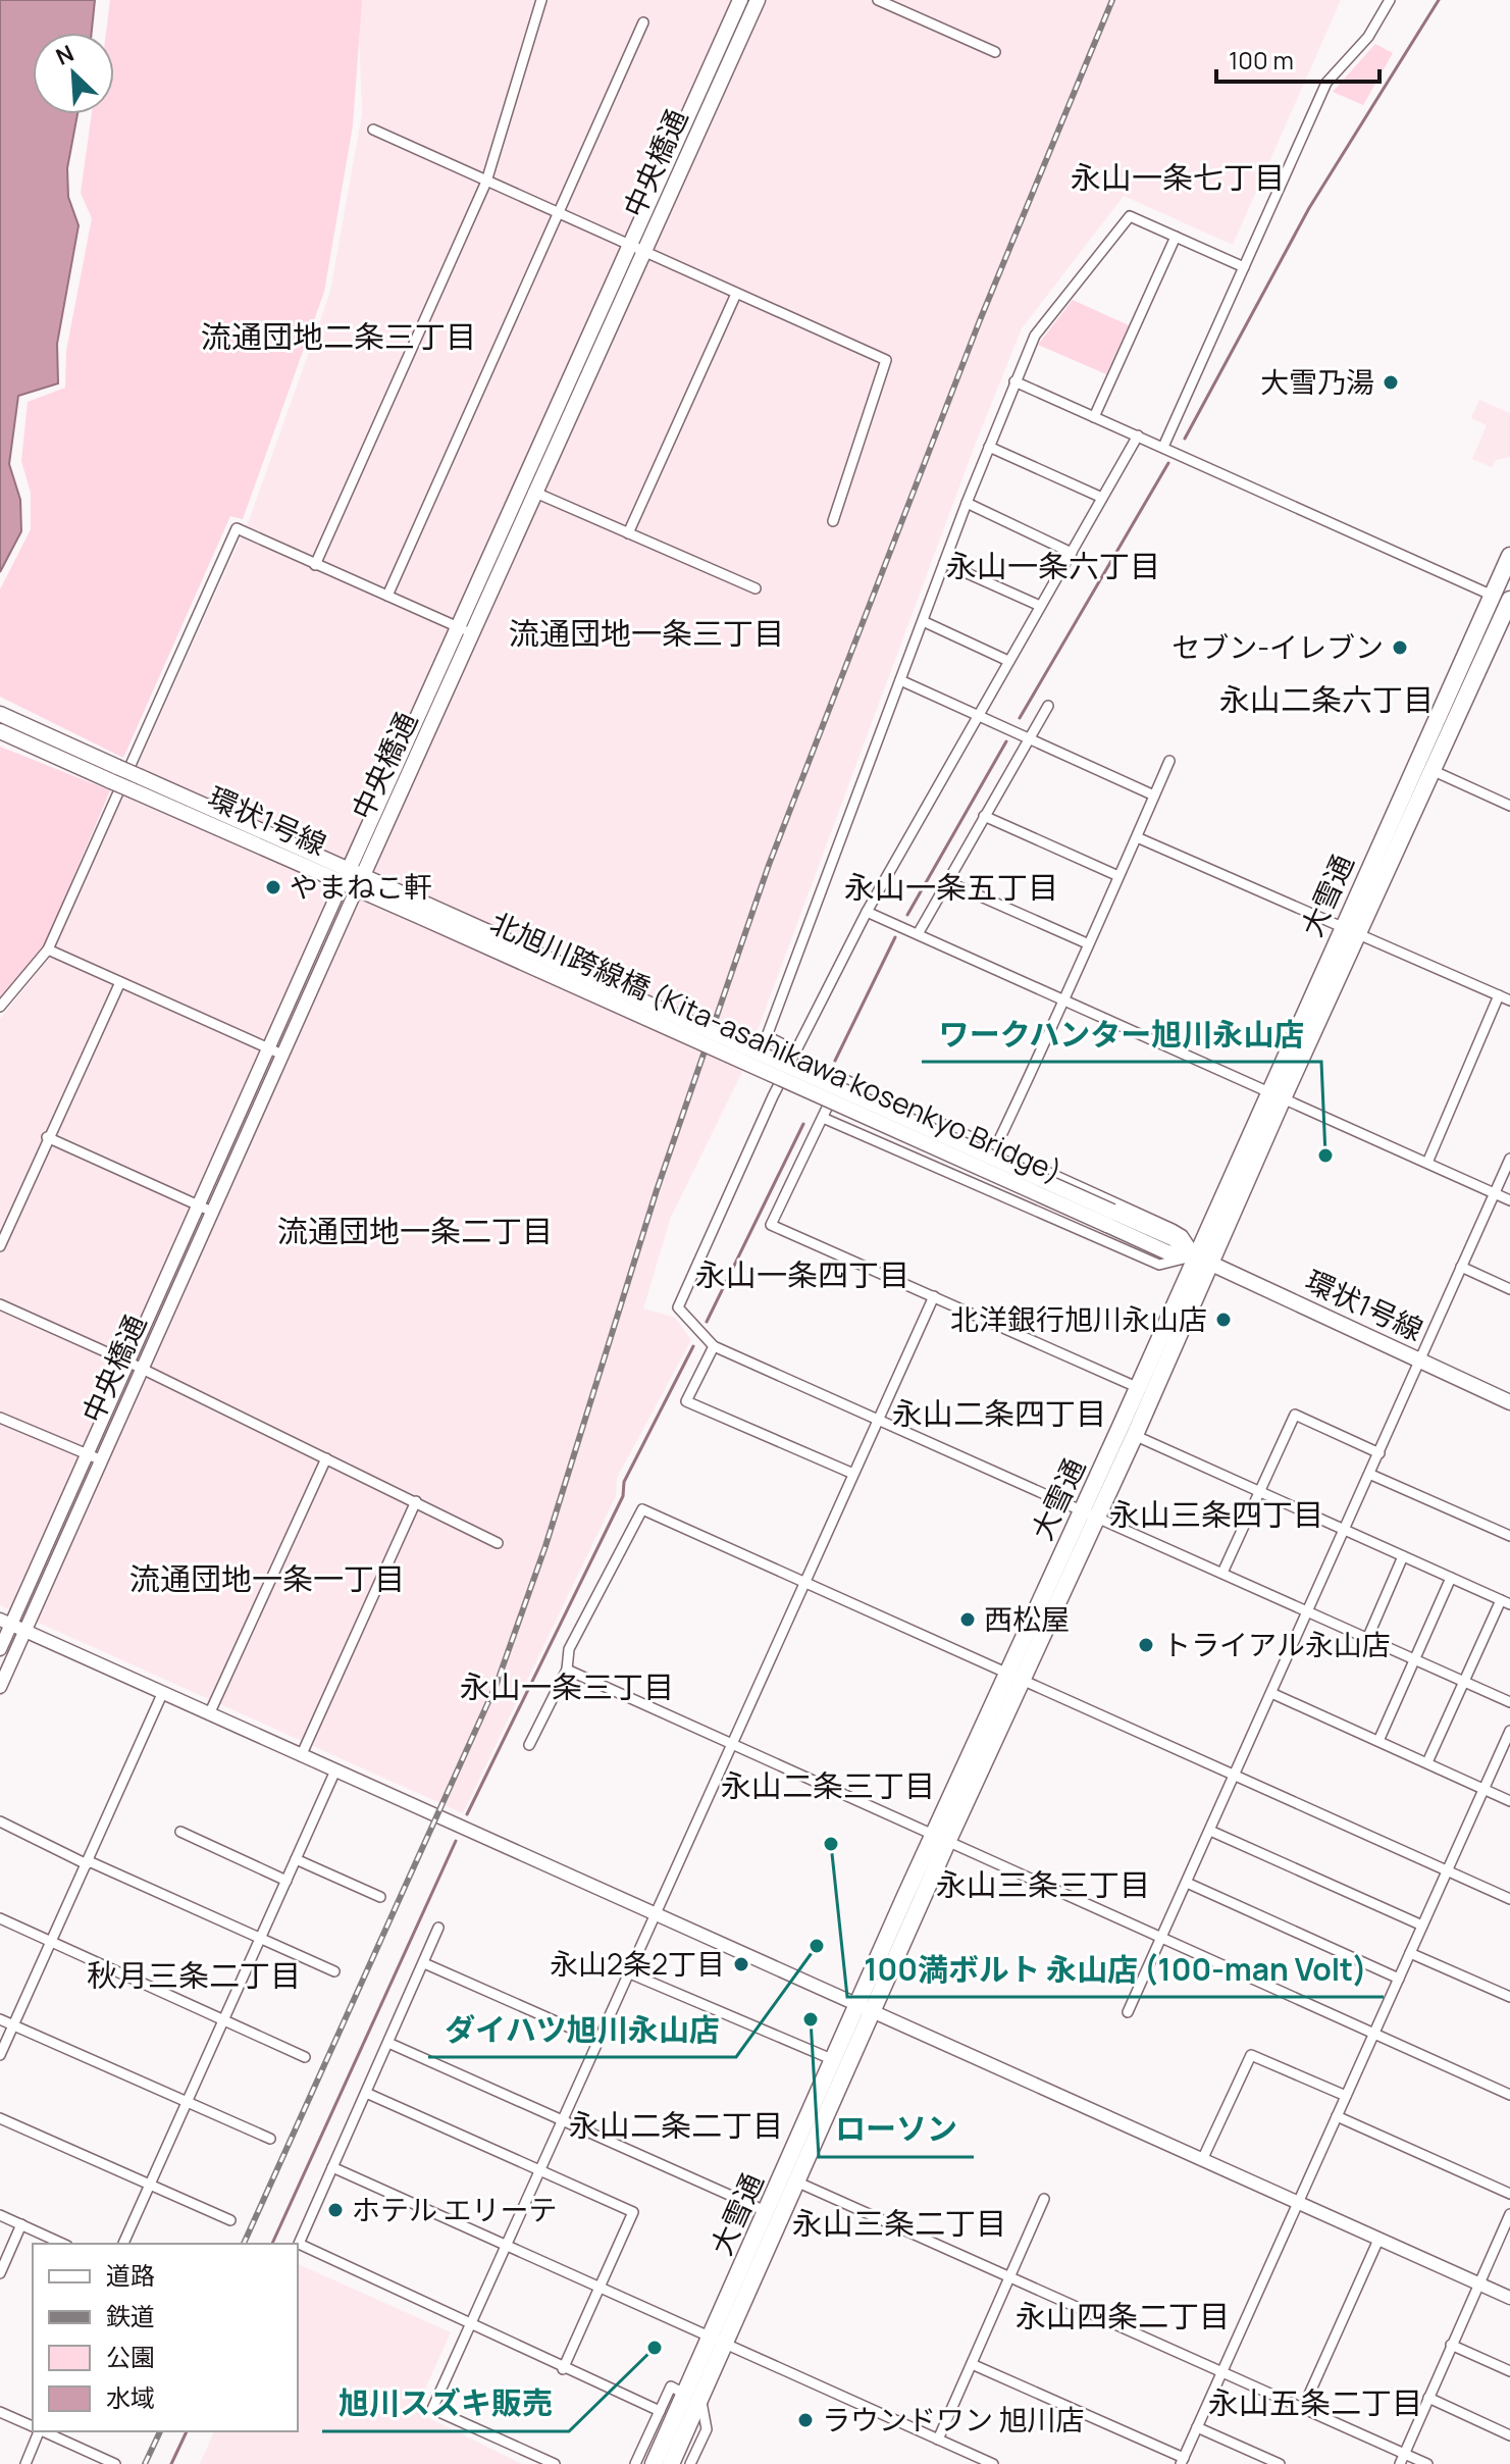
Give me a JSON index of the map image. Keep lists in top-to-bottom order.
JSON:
{
  "streets": {
    "highway": ["大雪通"],
    "main road": ["中央橋通", "環状1号線", "北旭川跨線橋 (Kita-asahikawa kosenkyo Bridge)"]
  },
  "crossings": [
    ["中央橋通", "環状1号線"],
    ["環状1号線", "大雪通"],
    ["環状1号線", "北旭川跨線橋 (Kita-asahikawa kosenkyo Bridge)"]
  ],
  "districts": [
    "永山一条七丁目",
    "流通団地二条三丁目",
    "永山一条六丁目",
    "流通団地一条三丁目",
    "永山二条六丁目",
    "永山一条五丁目",
    "流通団地一条二丁目",
    "永山一条四丁目",
    "永山二条四丁目",
    "永山三条四丁目",
    "流通団地一条一丁目",
    "永山一条三丁目",
    "永山二条三丁目",
    "永山三条三丁目",
    "秋月三条二丁目",
    "永山二条二丁目",
    "永山三条二丁目",
    "永山四条二丁目",
    "永山五条二丁目"
  ],
  "places": [
    "大雪乃湯",
    "セブン-イレブン",
    "やまねこ軒",
    "ワークハンター旭川永山店",
    "北洋銀行旭川永山店",
    "西松屋",
    "トライアル永山店",
    "100満ボルト 永山店 (100-man Volt)",
    "ダイハツ旭川永山店",
    "永山2条2丁目",
    "ローソン",
    "ホテル エリーテ",
    "旭川スズキ販売",
    "ラウンドワン 旭川店"
  ],
  "legend": [
    "道路",
    "鉄道",
    "公園",
    "水域"
  ],
  "scale_bar": "100 m",
  "north": "top left"
}
